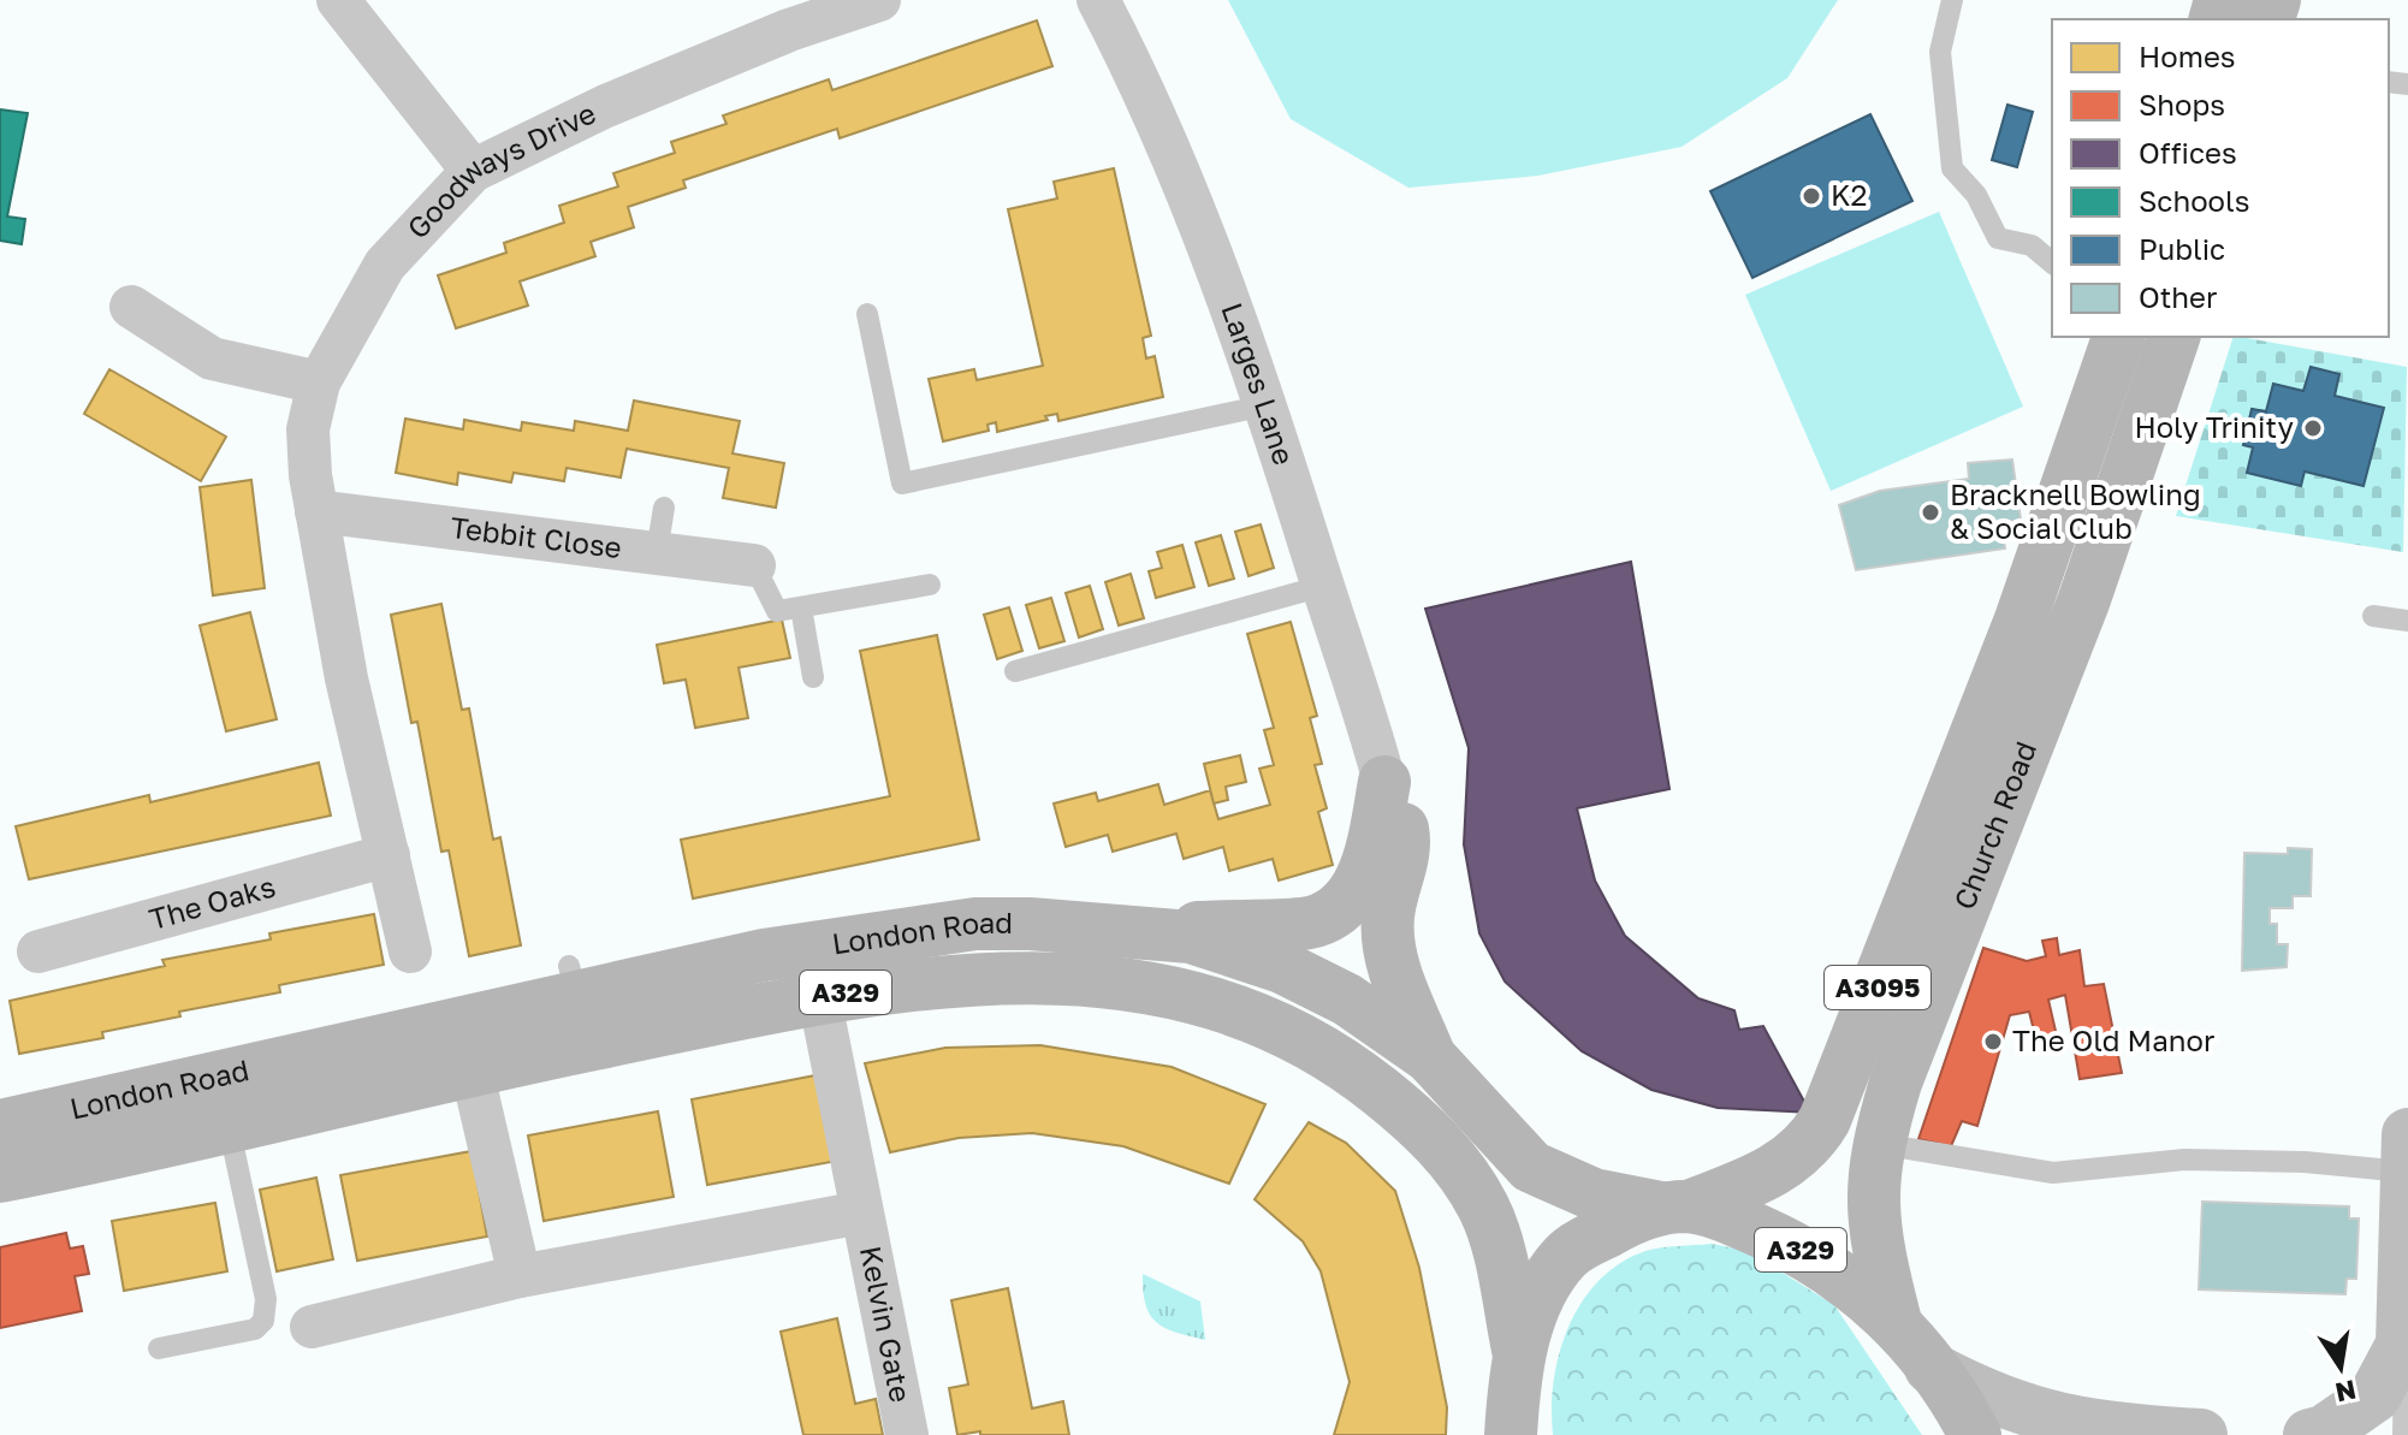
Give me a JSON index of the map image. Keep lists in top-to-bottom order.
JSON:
{
  "streets": {
    "main road": [
      "Church Road",
      "London Road",
      "A3095",
      "A329"
    ],
    "street": [
      "Goodways Drive",
      "Larges Lane",
      "Tebbit Close",
      "The Oaks",
      "Kelvin Gate"
    ]
  },
  "crossings": [
    ["Goodways Drive", "Tebbit Close"],
    ["Church Road", "London Road"],
    ["Church Road", "A329"],
    ["London Road", "A329"]
  ],
  "places": [
    "K2",
    "Holy Trinity",
    "Bracknell Bowling & Social Club",
    "The Old Manor"
  ],
  "legend": [
    "Homes",
    "Shops",
    "Offices",
    "Schools",
    "Public",
    "Other"
  ],
  "north": "bottom"
}
